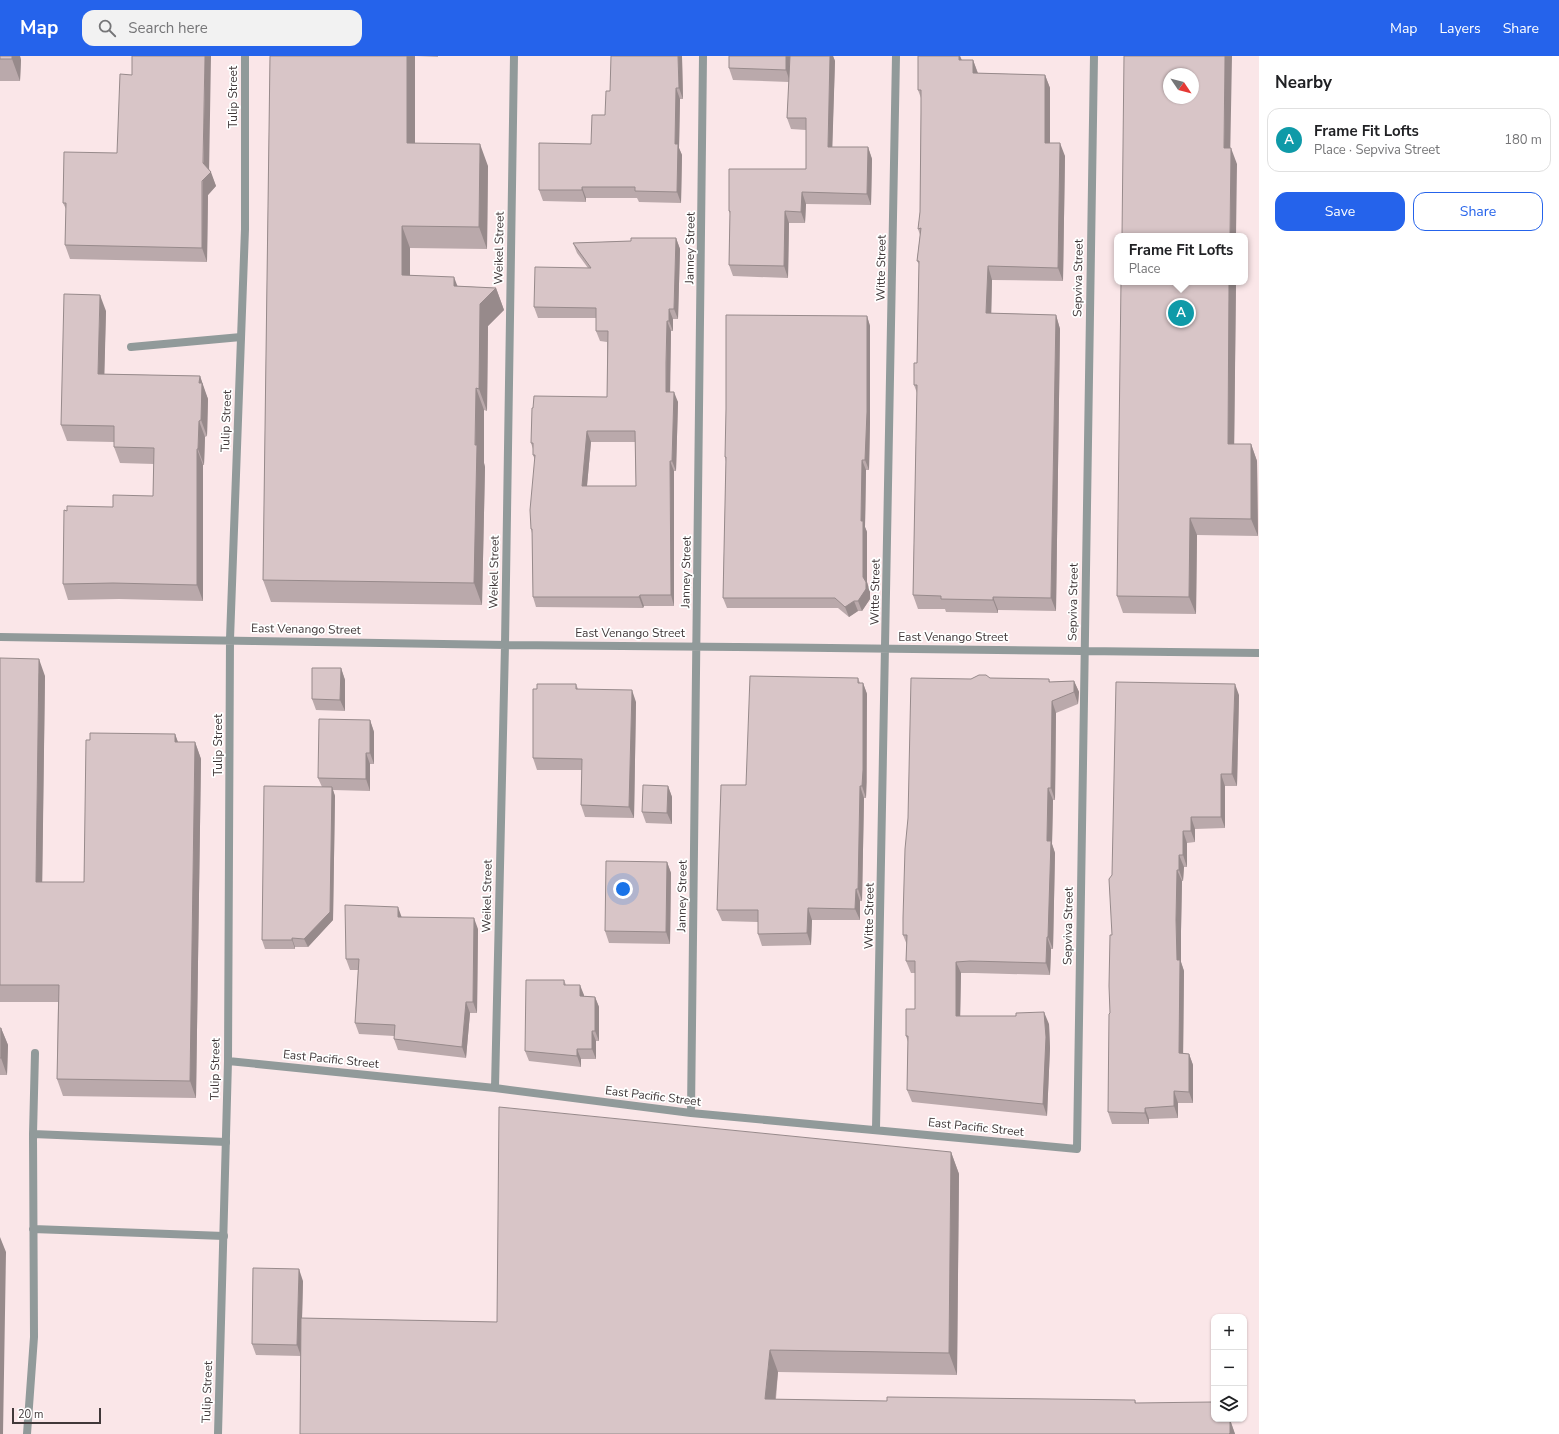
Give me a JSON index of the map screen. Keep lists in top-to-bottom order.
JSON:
{
  "streets": {
    "street": [
      "Tulip Street",
      "Weikel Street",
      "Janney Street",
      "Witte Street",
      "Sepviva Street",
      "East Venango Street",
      "East Pacific Street"
    ]
  },
  "crossings": [
    ["Tulip Street", "East Venango Street"],
    ["Tulip Street", "East Pacific Street"],
    ["Weikel Street", "East Venango Street"],
    ["Weikel Street", "East Pacific Street"],
    ["Janney Street", "East Venango Street"],
    ["Janney Street", "East Pacific Street"],
    ["Witte Street", "East Venango Street"],
    ["Witte Street", "East Pacific Street"],
    ["Sepviva Street", "East Venango Street"],
    ["Sepviva Street", "East Pacific Street"]
  ],
  "scale_bar": "20 m",
  "north": "bottom right",
  "page": {
    "header": "Map",
    "search": "Search here",
    "nav": ["Map", "Layers", "Share"],
    "heading": "Nearby",
    "list": [
      {
        "mark": "A",
        "name": "Frame Fit Lofts",
        "note": "Place · Sepviva Street",
        "value": "180 m"
      }
    ],
    "buttons": ["Save", "Share"],
    "popup": ["Frame Fit Lofts", "Place"],
    "pins": "A",
    "map_buttons": ["+", "−"],
    "scale": "20 m"
  }
}
